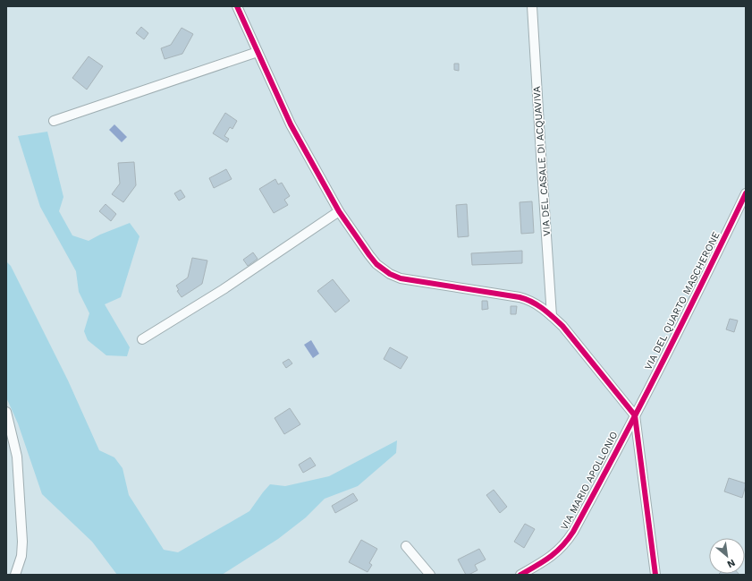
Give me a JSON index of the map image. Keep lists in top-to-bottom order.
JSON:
{
  "streets": {
    "street": ["VIA DEL CASALE DI ACQUAVIVA", "VIA DEL QUARTO MASCHERONE", "VIA MARIO APOLLONIO"]
  },
  "crossings": [
    ["VIA DEL QUARTO MASCHERONE", "VIA MARIO APOLLONIO"]
  ],
  "north": "bottom right"
}
